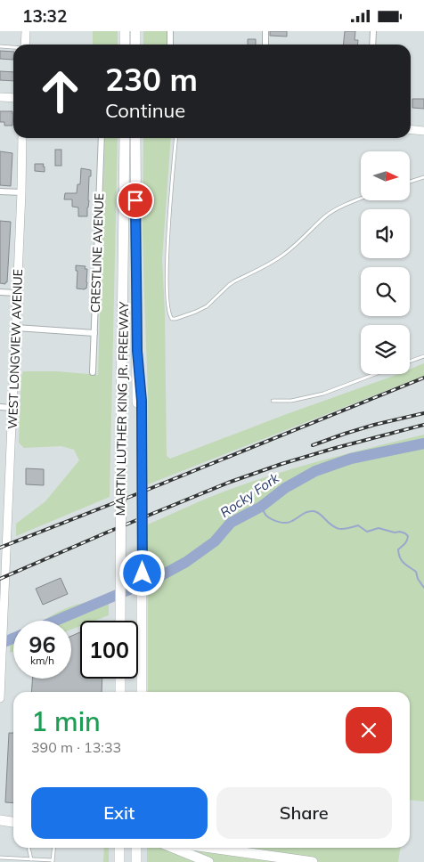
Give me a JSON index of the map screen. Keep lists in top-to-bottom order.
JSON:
{
  "streets": {
    "highway": ["MARTIN LUTHER KING JR. FREEWAY"],
    "street": ["CRESTLINE AVENUE", "WEST LONGVIEW AVENUE"]
  },
  "water": ["Rocky Fork"],
  "north": "right",
  "page": {
    "status": "13:32",
    "turn": ["230 m", "Continue"],
    "speed": "96 km/h",
    "limit": "100",
    "heading": ["1 min", "390 m · 13:33"],
    "buttons": ["Exit", "Share"]
  }
}
